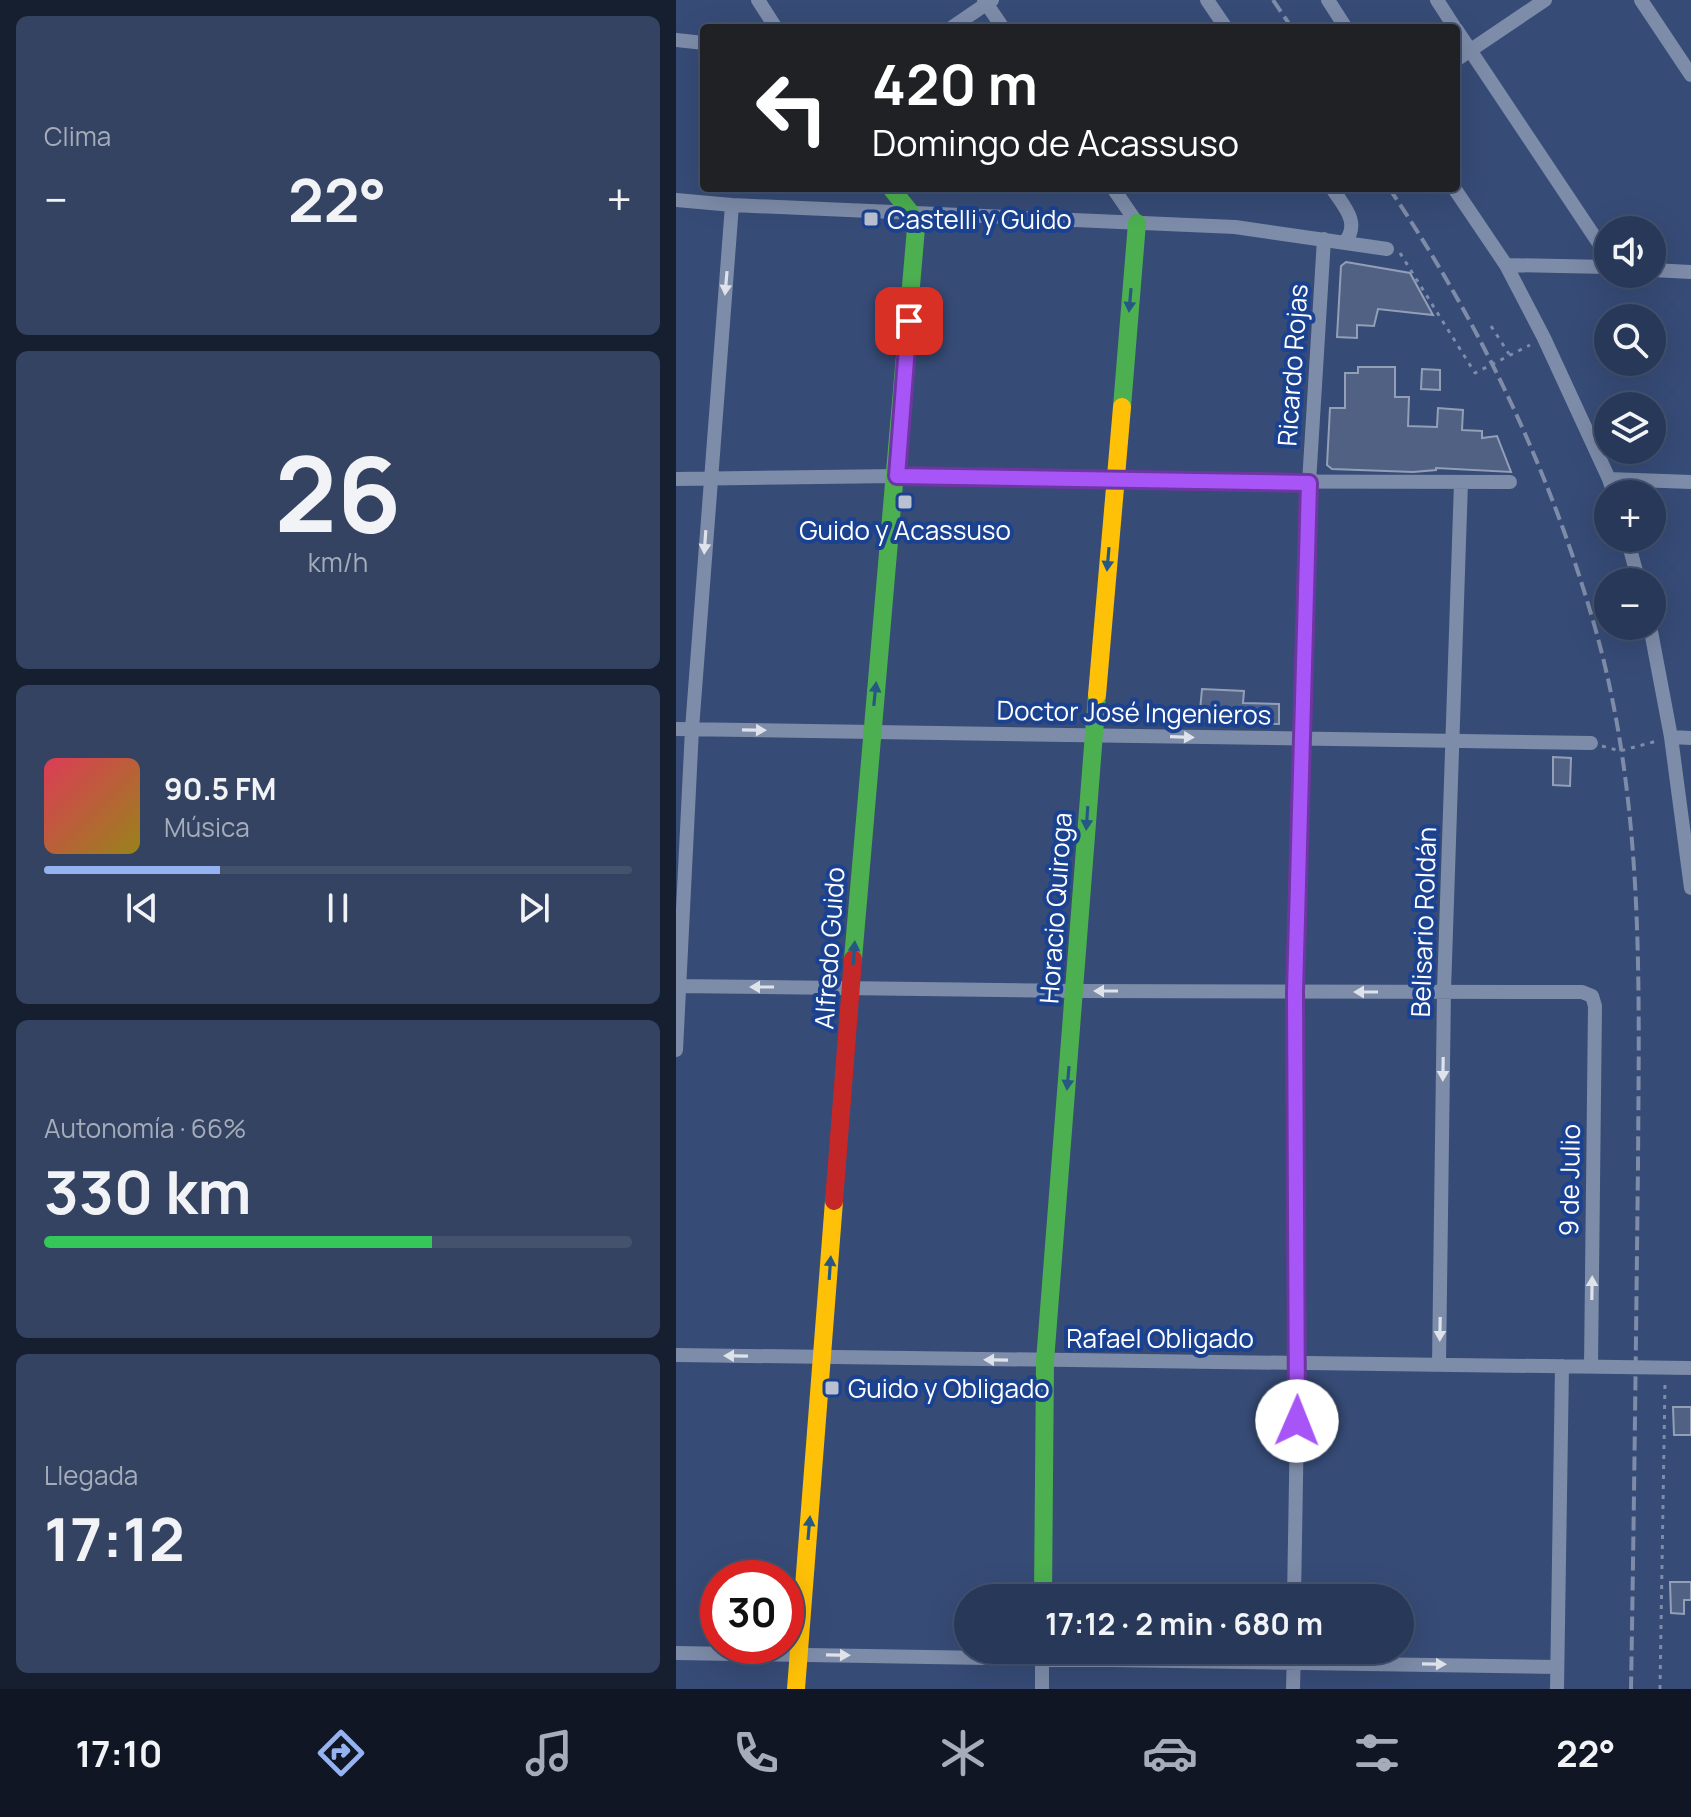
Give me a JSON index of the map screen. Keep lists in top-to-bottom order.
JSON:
{
  "streets": {
    "street": [
      "Ricardo Rojas",
      "Doctor José Ingenieros",
      "Horacio Quiroga",
      "Belisario Roldán",
      "Alfredo Guido",
      "9 de Julio",
      "Rafael Obligado"
    ]
  },
  "crossings": [
    ["Ricardo Rojas", "Doctor José Ingenieros"],
    ["Ricardo Rojas", "Rafael Obligado"],
    ["Doctor José Ingenieros", "Horacio Quiroga"],
    ["Doctor José Ingenieros", "Belisario Roldán"],
    ["Doctor José Ingenieros", "Alfredo Guido"],
    ["Horacio Quiroga", "Rafael Obligado"],
    ["Belisario Roldán", "9 de Julio"],
    ["Belisario Roldán", "Rafael Obligado"],
    ["Alfredo Guido", "Rafael Obligado"],
    ["9 de Julio", "Rafael Obligado"]
  ],
  "one_way": [
    "Doctor José Ingenieros",
    "Horacio Quiroga",
    "Belisario Roldán",
    "Alfredo Guido",
    "Rafael Obligado"
  ],
  "places": {
    "transit": ["Castelli y Guido", "Guido y Acassuso", "Guido y Obligado"]
  },
  "page": {
    "tile": [
      "Clima",
      ["26", "km/h"],
      ["Autonomía · 66%", "330 km"],
      ["Llegada", "17:12"]
    ],
    "turn": ["420 m", "Domingo de Acassuso"],
    "heat": ["−", "22°", "+"],
    "map_buttons": ["+", "−"],
    "song": ["90.5 FM", "Música"],
    "limit": "30",
    "trip": "17:12 · 2 min · 680 m",
    "tabs": ["17:10", "22°"]
  }
}
